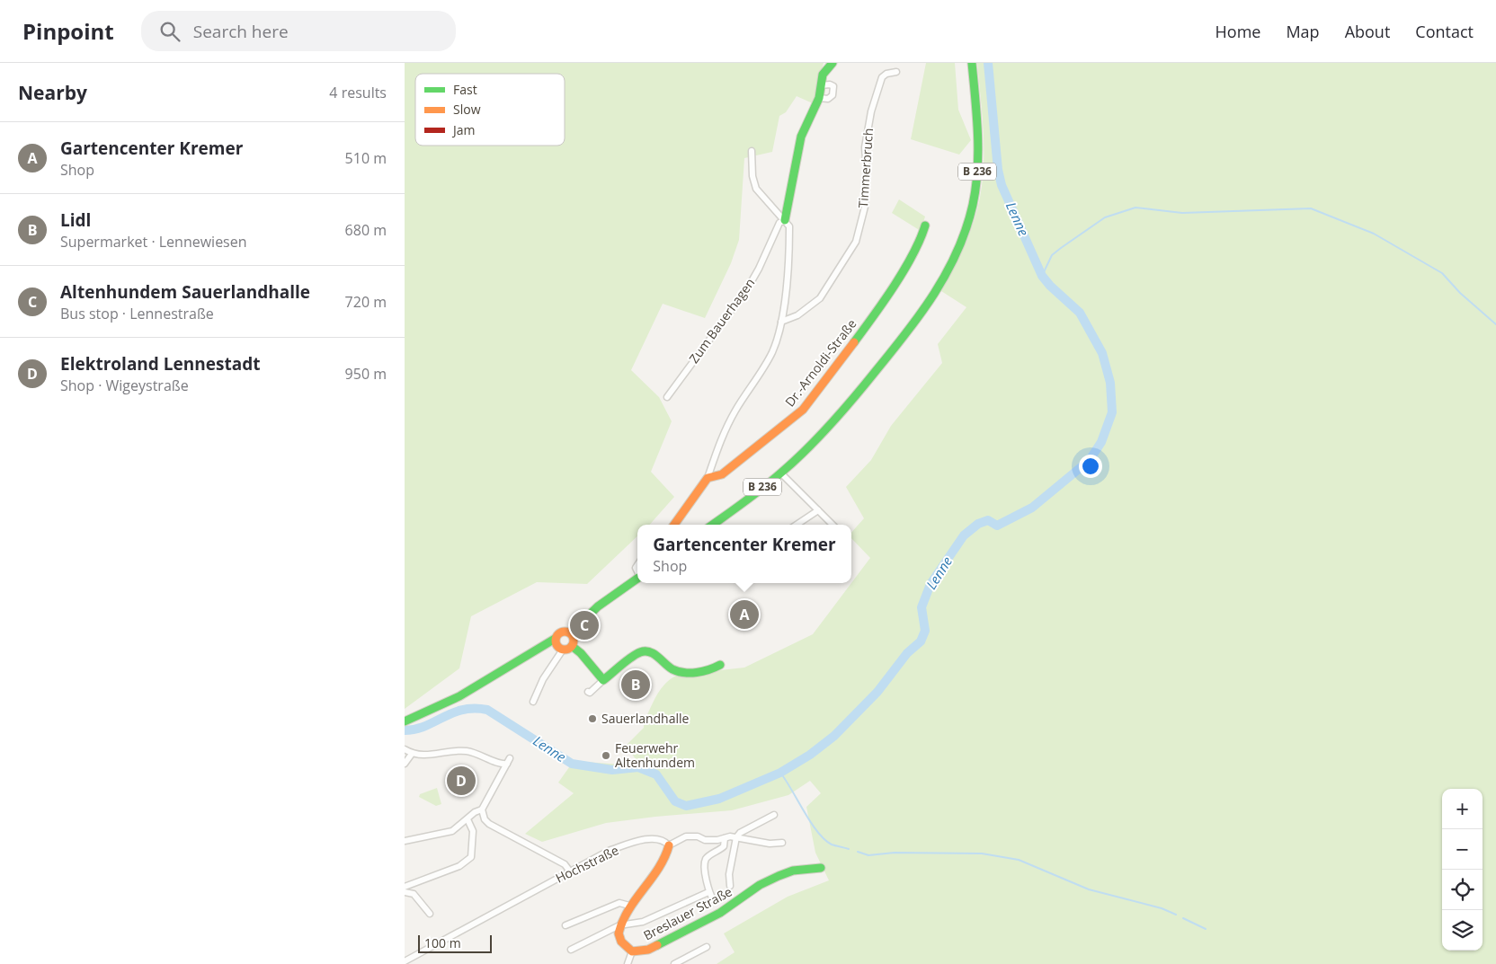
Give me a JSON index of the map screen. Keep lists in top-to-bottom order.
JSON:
{
  "streets": {
    "street": [
      "Timmerbruch",
      "B 236",
      "Zum Bauerhagen",
      "Dr.-Arnoldi-Straße",
      "Hochstraße",
      "Breslauer Straße"
    ]
  },
  "water": ["Lenne"],
  "places": ["Sauerlandhalle", "Feuerwehr Altenhundem"],
  "legend": ["Fast", "Slow", "Jam"],
  "scale_bar": "100 m",
  "page": {
    "header": "Pinpoint",
    "search": "Search here",
    "nav": [
      "Home",
      "Map",
      "About",
      "Contact"
    ],
    "heading": ["Nearby", "4 results"],
    "list": [
      {
        "mark": "A",
        "name": "Gartencenter Kremer",
        "note": "Shop",
        "value": "510 m"
      },
      {
        "mark": "B",
        "name": "Lidl",
        "note": "Supermarket · Lennewiesen",
        "value": "680 m"
      },
      {
        "mark": "C",
        "name": "Altenhundem Sauerlandhalle",
        "note": "Bus stop · Lennestraße",
        "value": "720 m"
      },
      {
        "mark": "D",
        "name": "Elektroland Lennestadt",
        "note": "Shop · Wigeystraße",
        "value": "950 m"
      }
    ],
    "popup": ["Gartencenter Kremer", "Shop"],
    "pins": [
      "A",
      "C",
      "B",
      "D"
    ],
    "map_buttons": ["+", "−"],
    "scale": "100 m"
  }
}
